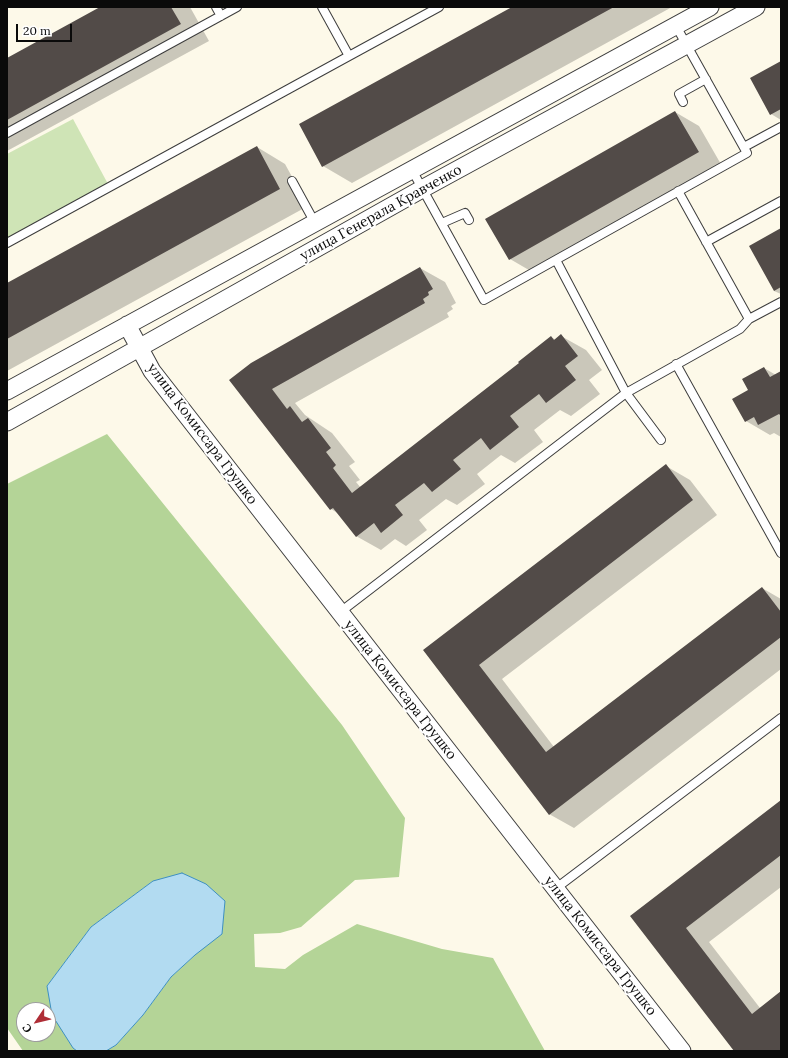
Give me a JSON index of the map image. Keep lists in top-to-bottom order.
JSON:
{
  "streets": {
    "street": ["улица Генерала Кравченко", "улица Комиссара Грушко"]
  },
  "crossings": [
    ["улица Генерала Кравченко", "улица Комиссара Грушко"]
  ],
  "scale_bar": "20 m",
  "north": "bottom left"
}
